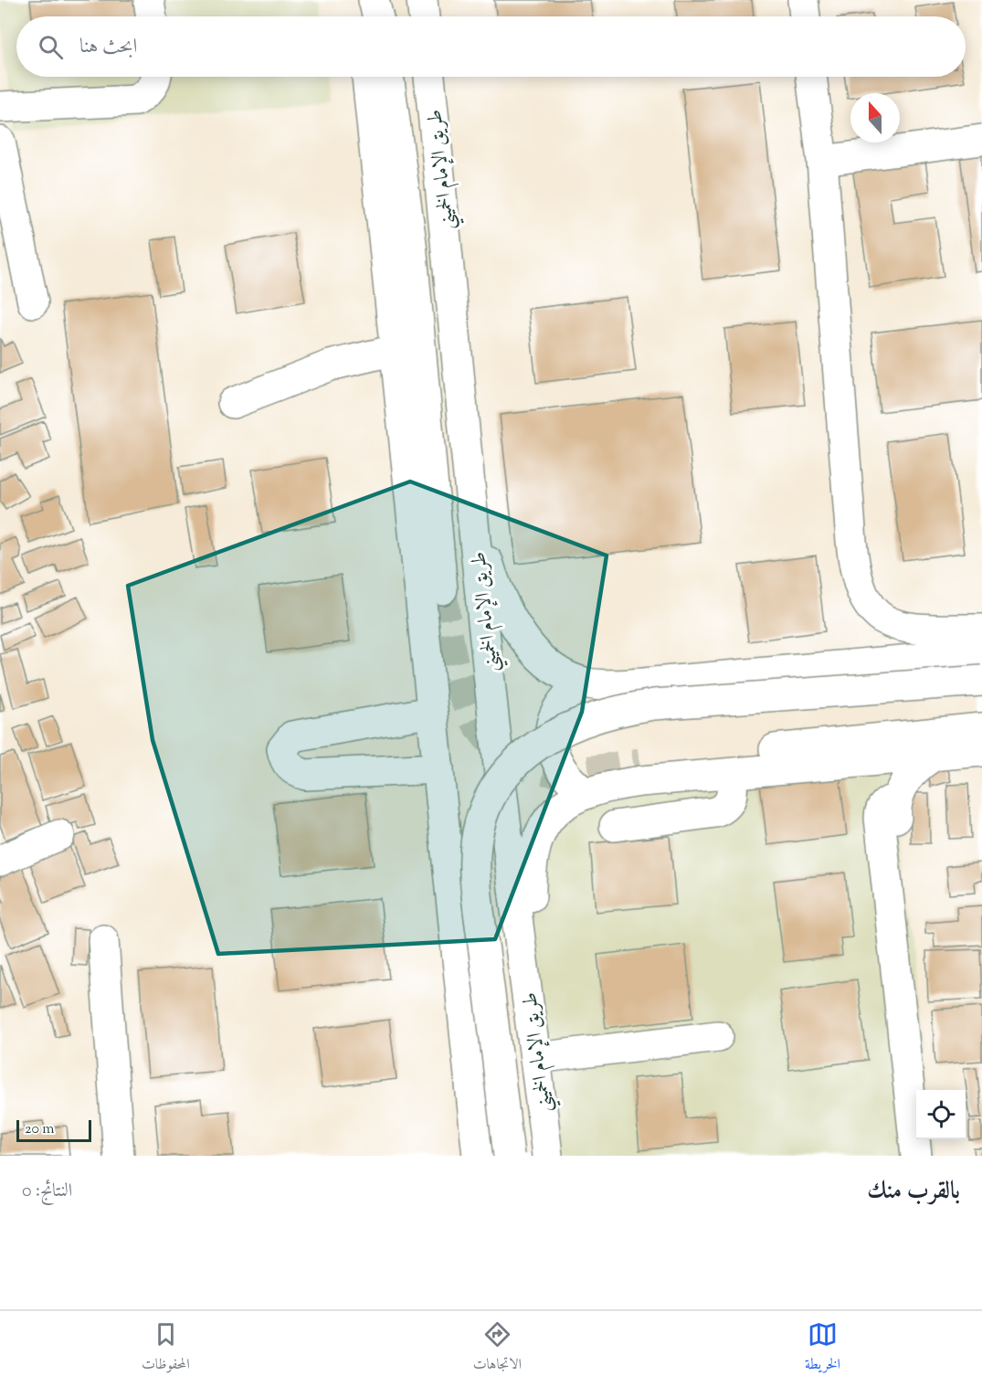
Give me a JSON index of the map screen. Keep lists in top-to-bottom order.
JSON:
{
  "streets": {
    "main road": ["طريق الإمام الخميني"]
  },
  "scale_bar": "20 m",
  "north": "top",
  "page": {
    "search": "ابحث هنا",
    "scale": "20 m",
    "heading": ["بالقرب منك", "النتائج: 0"],
    "nav": ["الخريطة", "الاتجاهات", "المحفوظات"]
  }
}
